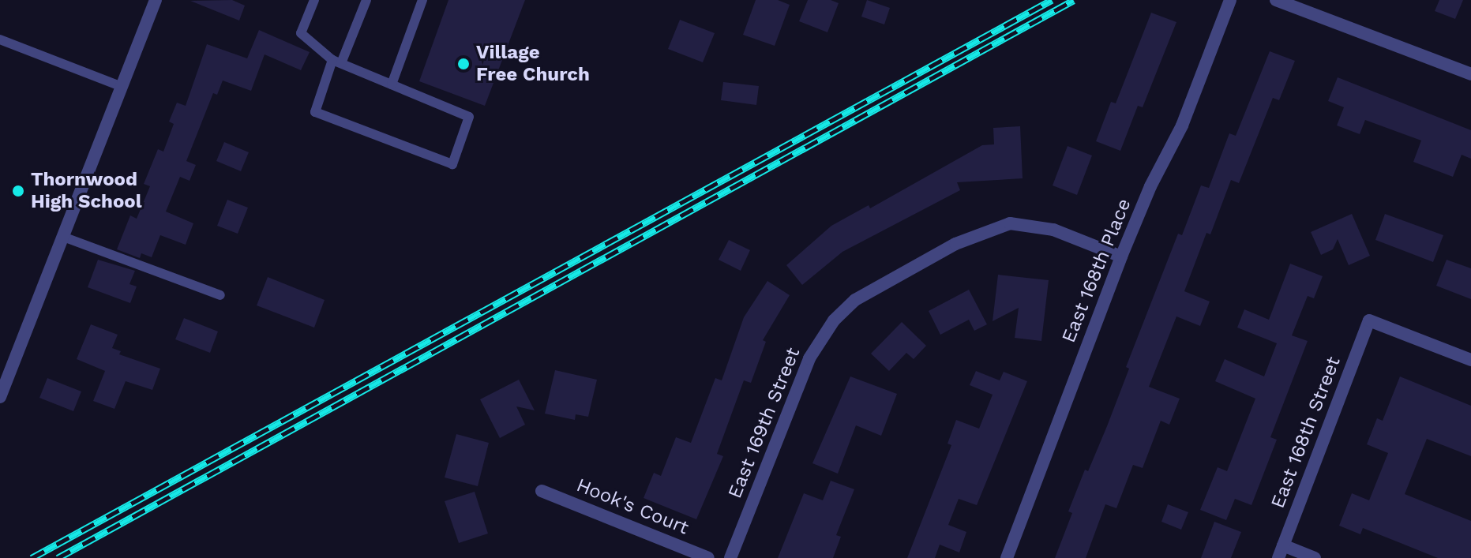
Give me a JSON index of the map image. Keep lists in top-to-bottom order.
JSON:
{
  "streets": {
    "street": [
      "East 168th Place",
      "East 169th Street",
      "East 168th Street",
      "Hook's Court"
    ]
  },
  "crossings": [
    ["East 168th Place", "East 169th Street"]
  ],
  "places": ["Village Free Church", "Thornwood High School"]
}
